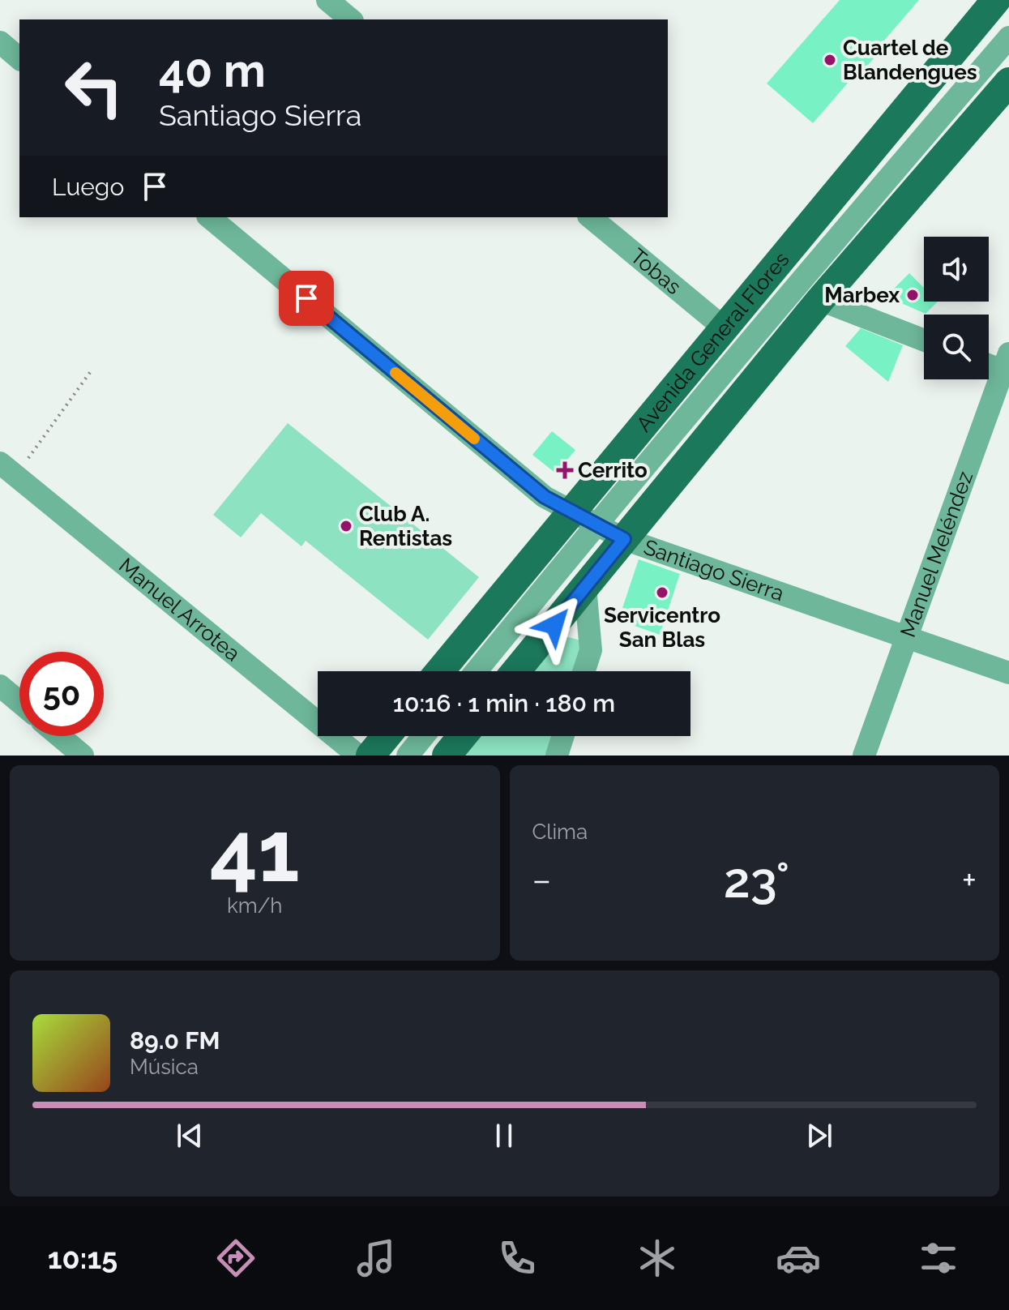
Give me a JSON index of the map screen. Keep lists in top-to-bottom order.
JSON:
{
  "streets": {
    "main road": ["Avenida General Flores"],
    "street": [
      "Tobas",
      "Manuel Meléndez",
      "Santiago Sierra",
      "Manuel Arrotea"
    ]
  },
  "crossings": [
    ["Tobas", "Avenida General Flores"],
    ["Avenida General Flores", "Santiago Sierra"],
    ["Manuel Meléndez", "Santiago Sierra"]
  ],
  "places": {
    "other": [
      "Cuartel de Blandengues",
      "Marbex",
      "Club A. Rentistas",
      "Servicentro San Blas"
    ],
    "health": ["Cerrito"]
  },
  "page": {
    "turn": ["40 m", "Santiago Sierra"],
    "then": "Luego",
    "limit": "50",
    "trip": "10:16 · 1 min · 180 m",
    "tile": [
      ["41", "km/h"],
      "Clima"
    ],
    "heat": ["−", "23°", "+"],
    "song": ["89.0 FM", "Música"],
    "tabs": "10:15"
  }
}
